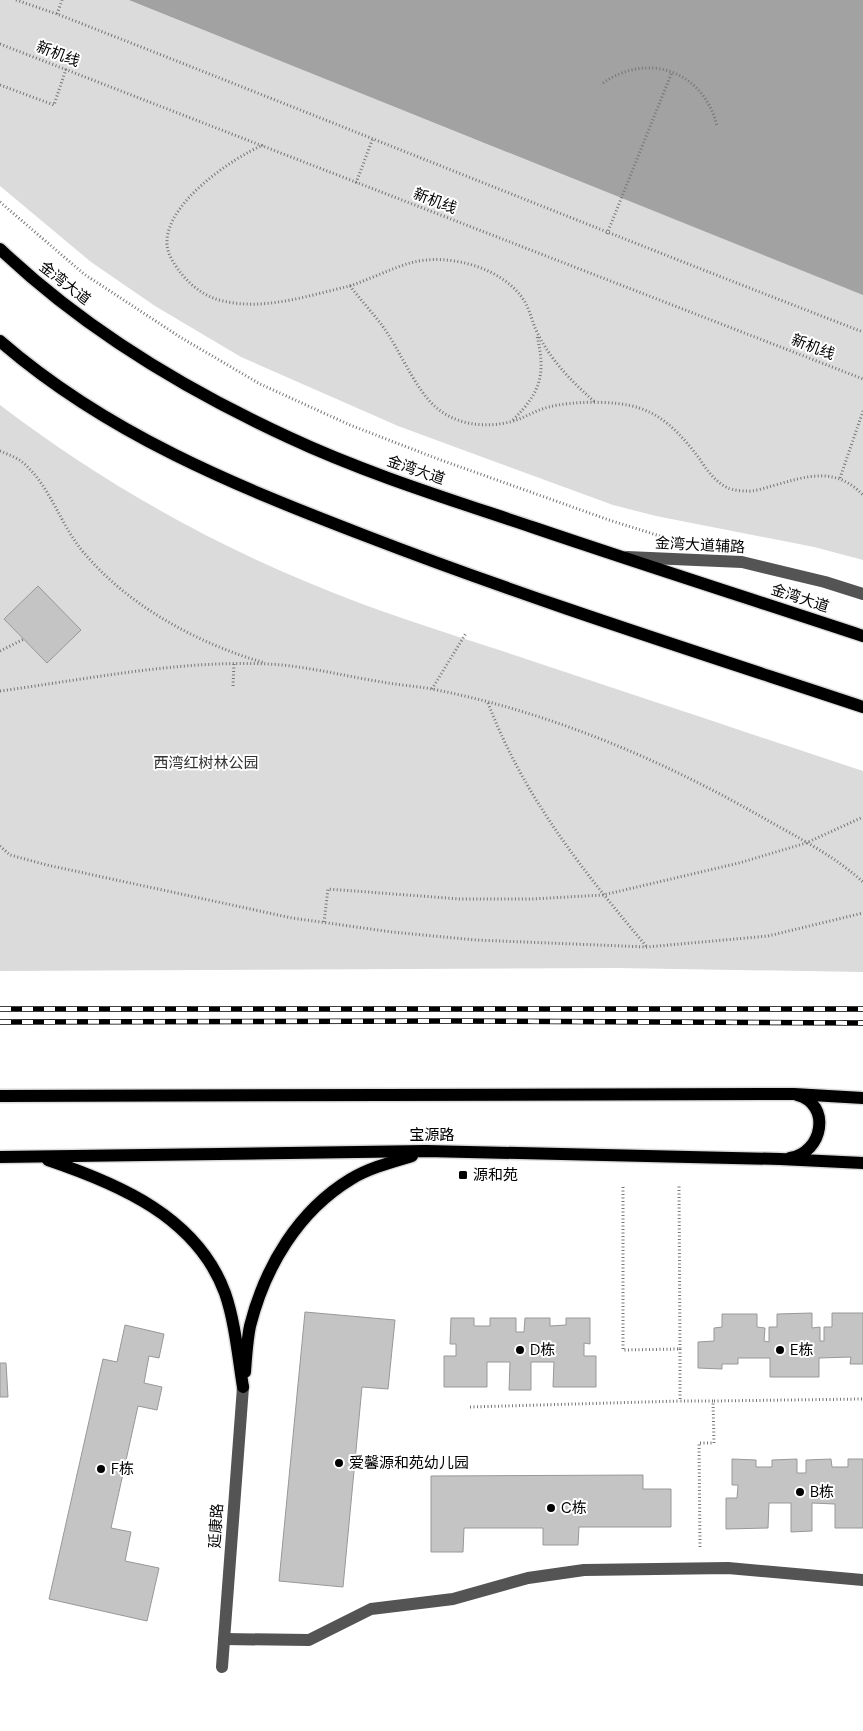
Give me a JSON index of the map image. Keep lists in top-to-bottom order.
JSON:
{
  "streets": {
    "main road": ["金湾大道", "宝源路"],
    "street": ["金湾大道辅路", "延康路"],
    "path": ["新机线"]
  },
  "crossings": [
    ["金湾大道", "金湾大道辅路"]
  ],
  "parks": ["西湾红树林公园"],
  "places": {
    "transit": ["源和苑"],
    "other": [
      "D栋",
      "E栋",
      "爱馨源和苑幼儿园",
      "F栋",
      "B栋",
      "C栋"
    ]
  }
}
